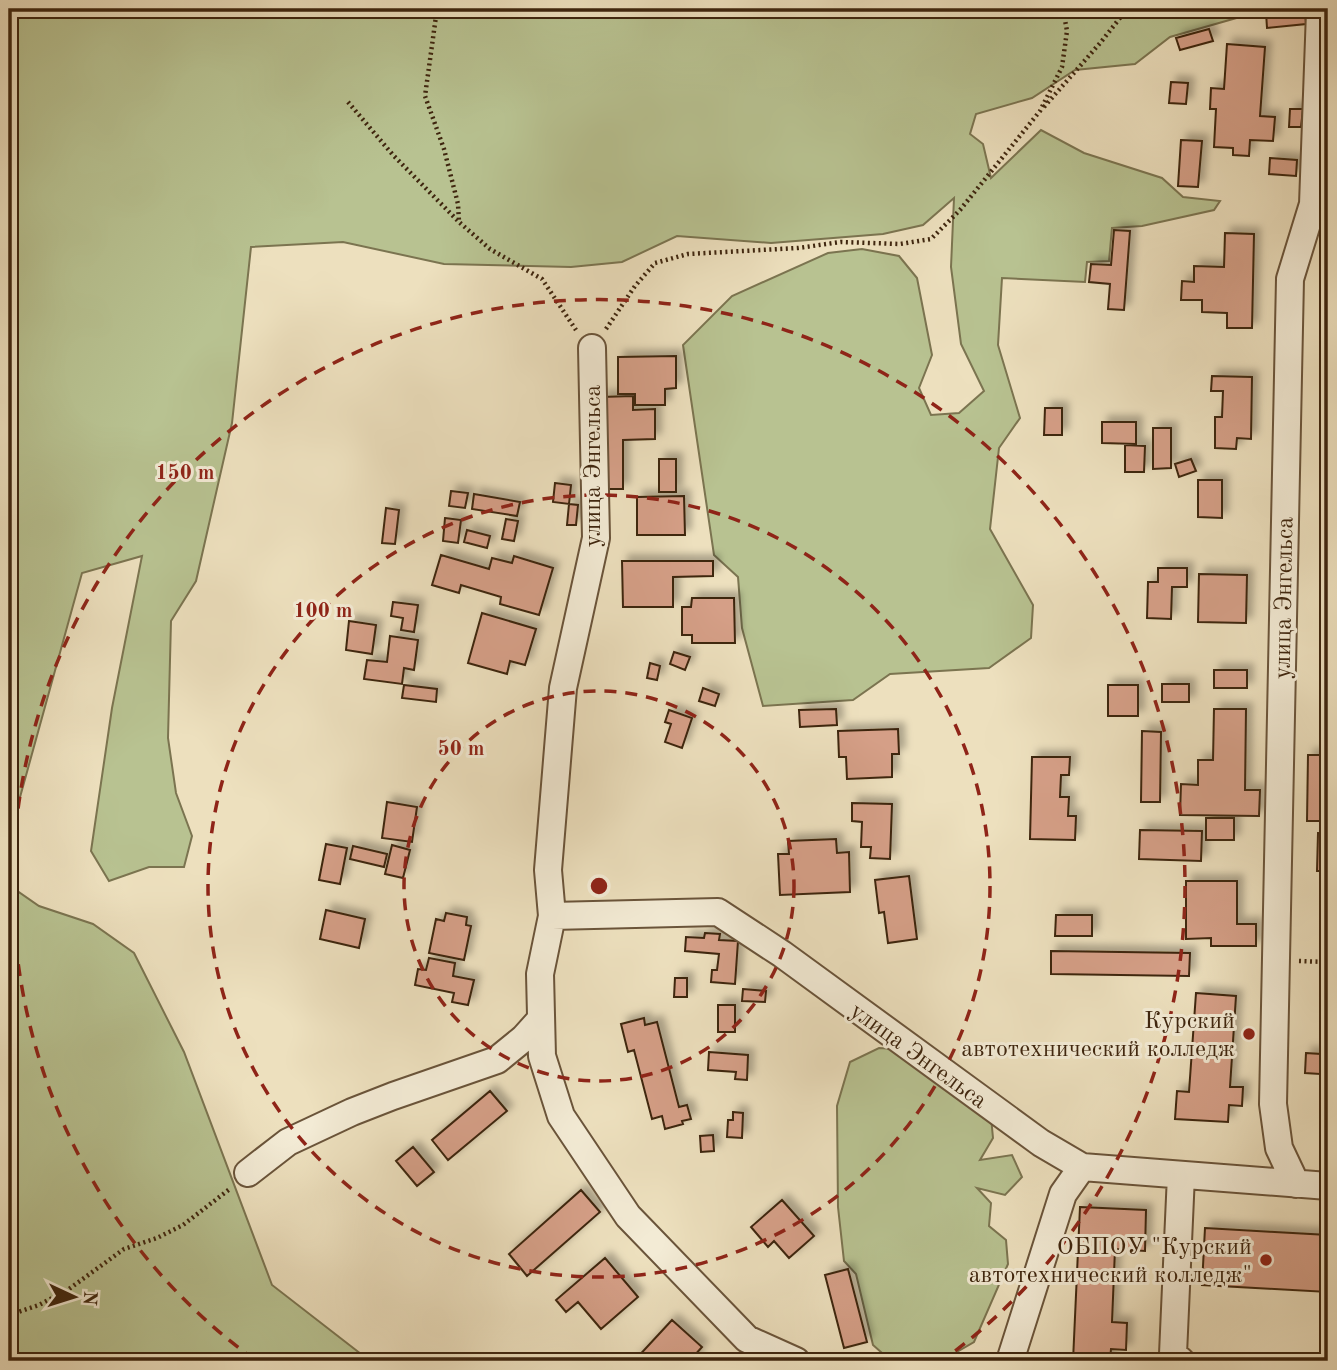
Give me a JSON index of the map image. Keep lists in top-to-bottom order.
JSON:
{
  "streets": {
    "street": ["улица Энгельса"]
  },
  "places": ["Курский автотехнический колледж", "ОБПОУ \"Курский автотехнический колледж\""],
  "north": "right",
  "rings": ["150 m", "100 m", "50 m"]
}
